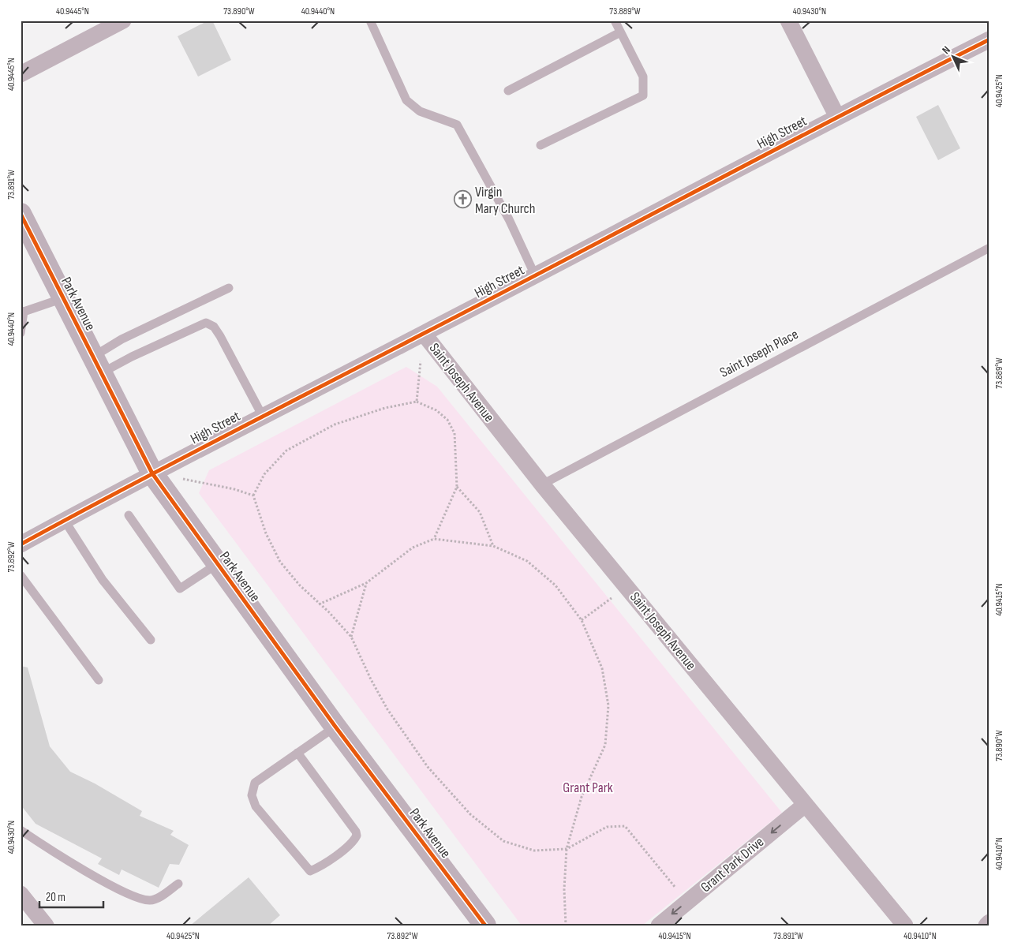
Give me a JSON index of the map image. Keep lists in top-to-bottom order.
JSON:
{
  "streets": {
    "street": [
      "High Street",
      "Park Avenue",
      "Saint Joseph Avenue",
      "Grant Park Drive"
    ],
    "lane": ["Saint Joseph Place"]
  },
  "crossings": [
    ["High Street", "Park Avenue"],
    ["High Street", "Saint Joseph Avenue"],
    ["Saint Joseph Place", "Saint Joseph Avenue"],
    ["Saint Joseph Avenue", "Grant Park Drive"]
  ],
  "one_way": ["Grant Park Drive"],
  "parks": ["Grant Park"],
  "places": {
    "church": ["Virgin Mary Church"]
  },
  "scale_bar": "20 m",
  "north": "top left",
  "coordinates": [
    "40.9445°N",
    "73.890°W",
    "40.9440°N",
    "73.889°W",
    "40.9430°N",
    "40.9425°N",
    "73.891°W",
    "73.892°W",
    "40.9415°N",
    "40.9410°N"
  ]
}
